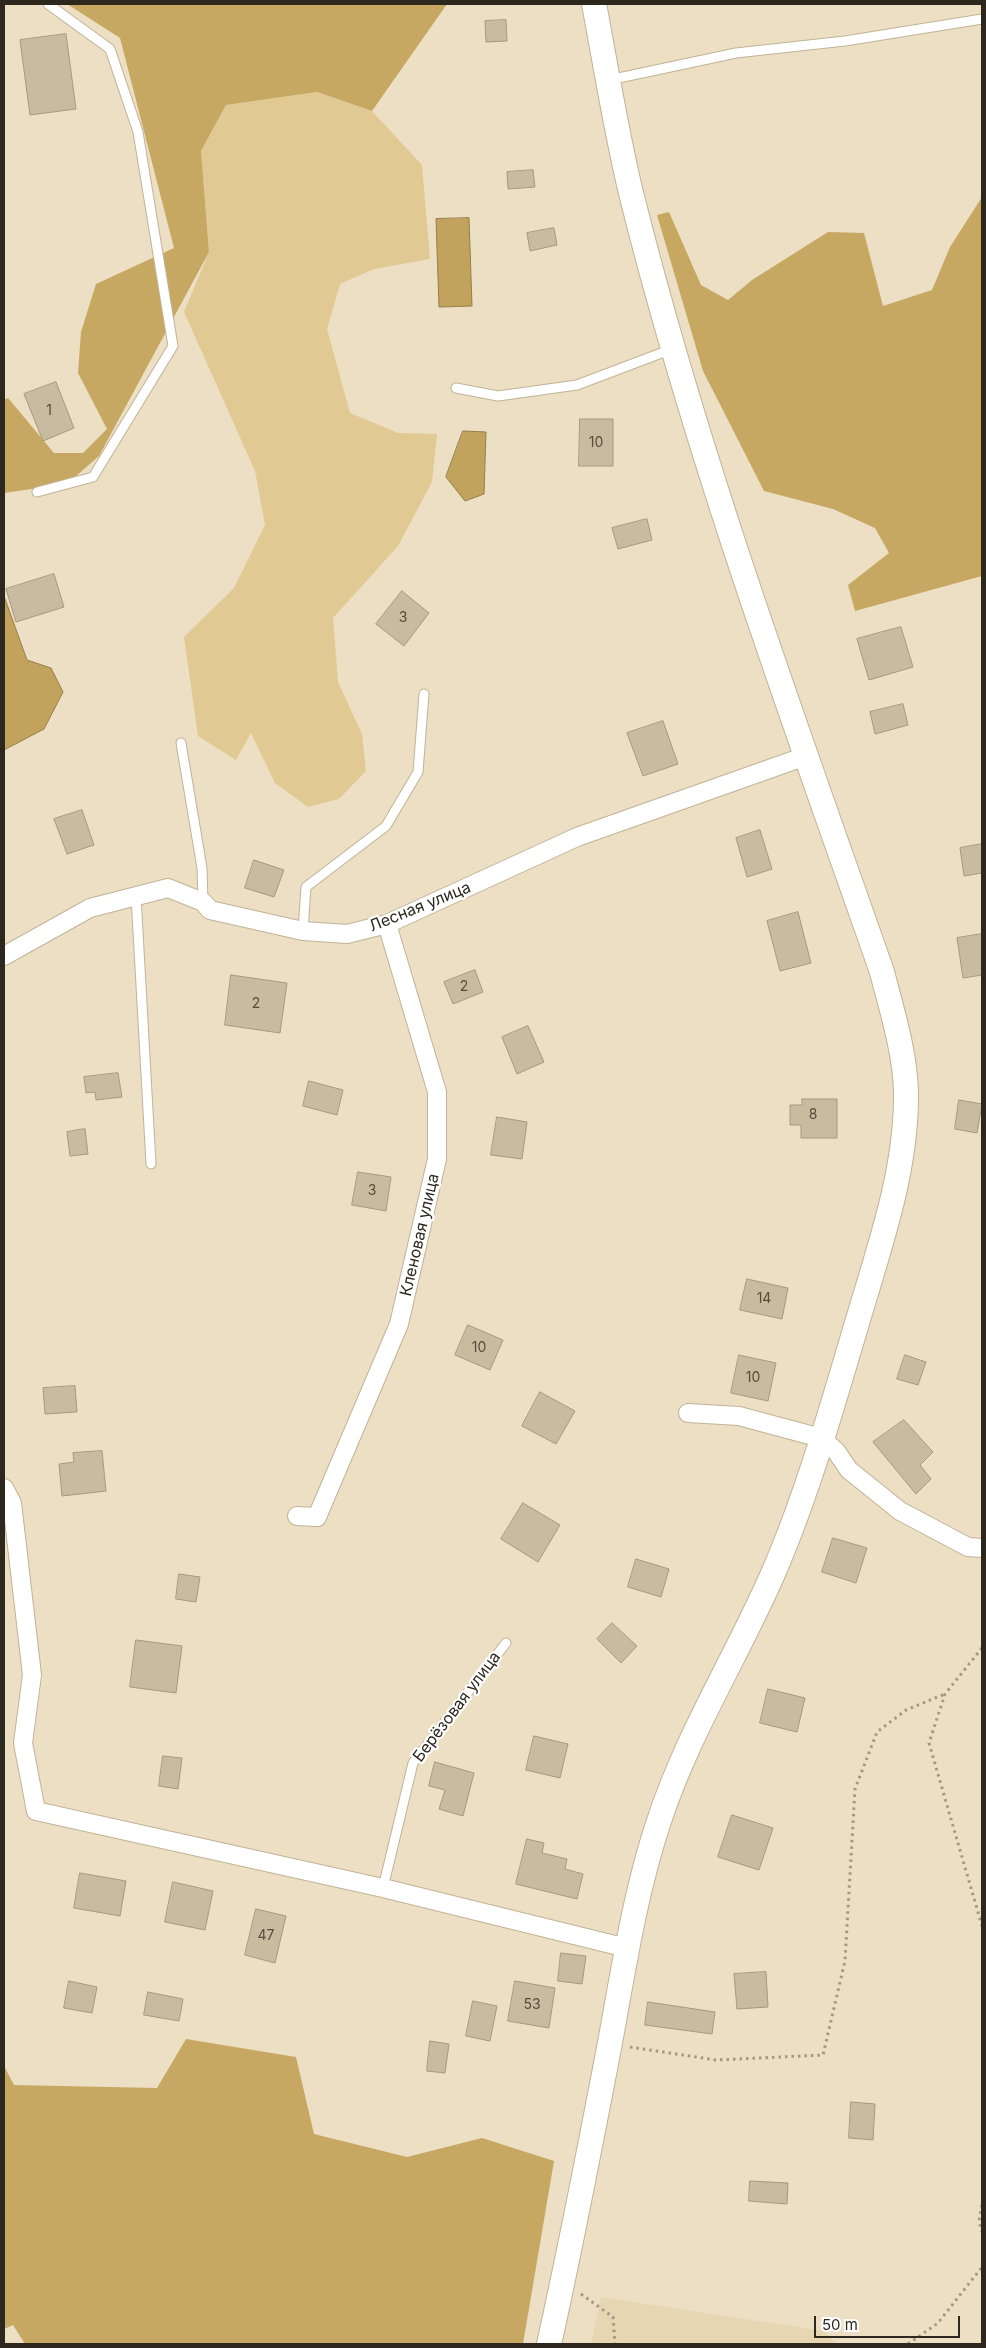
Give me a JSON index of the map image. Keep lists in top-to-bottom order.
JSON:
{
  "streets": {
    "street": ["Лесная улица", "Кленовая улица"],
    "lane": ["Берёзовая улица"]
  },
  "crossings": [
    ["Лесная улица", "Кленовая улица"]
  ],
  "house_numbers": [
    "1",
    "10",
    "3",
    "2",
    "2",
    "8",
    "3",
    "14",
    "10",
    "10",
    "47",
    "53"
  ],
  "scale_bar": "50 m"
}
